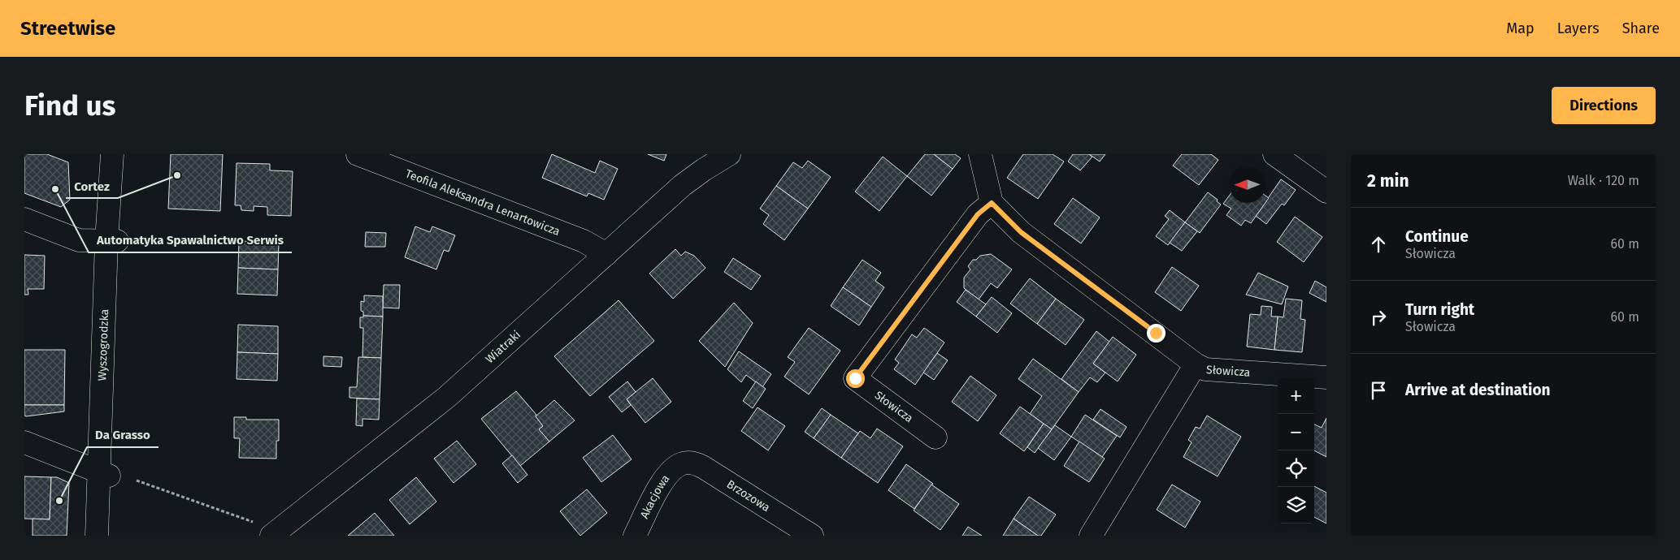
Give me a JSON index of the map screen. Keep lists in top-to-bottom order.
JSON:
{
  "streets": {
    "street": [
      "Teofila Aleksandra Lenartowicza",
      "Wyszogrodzka",
      "Wiatraki",
      "Słowicza",
      "Brzozowa",
      "Akacjowa"
    ]
  },
  "crossings": [
    ["Teofila Aleksandra Lenartowicza", "Wiatraki"],
    ["Brzozowa", "Akacjowa"]
  ],
  "places": ["Cortez", "Automatyka Spawalnictwo Serwis", "Da Grasso"],
  "north": "left",
  "page": {
    "header": "Streetwise",
    "nav": ["Map", "Layers", "Share"],
    "buttons": "Directions",
    "title": "Find us",
    "heading": ["2 min", "Walk · 120 m"],
    "list": [
      ["Continue", "Słowicza", "60 m"],
      ["Turn right", "Słowicza", "60 m"],
      "Arrive at destination"
    ],
    "map_buttons": ["+", "−"]
  }
}
